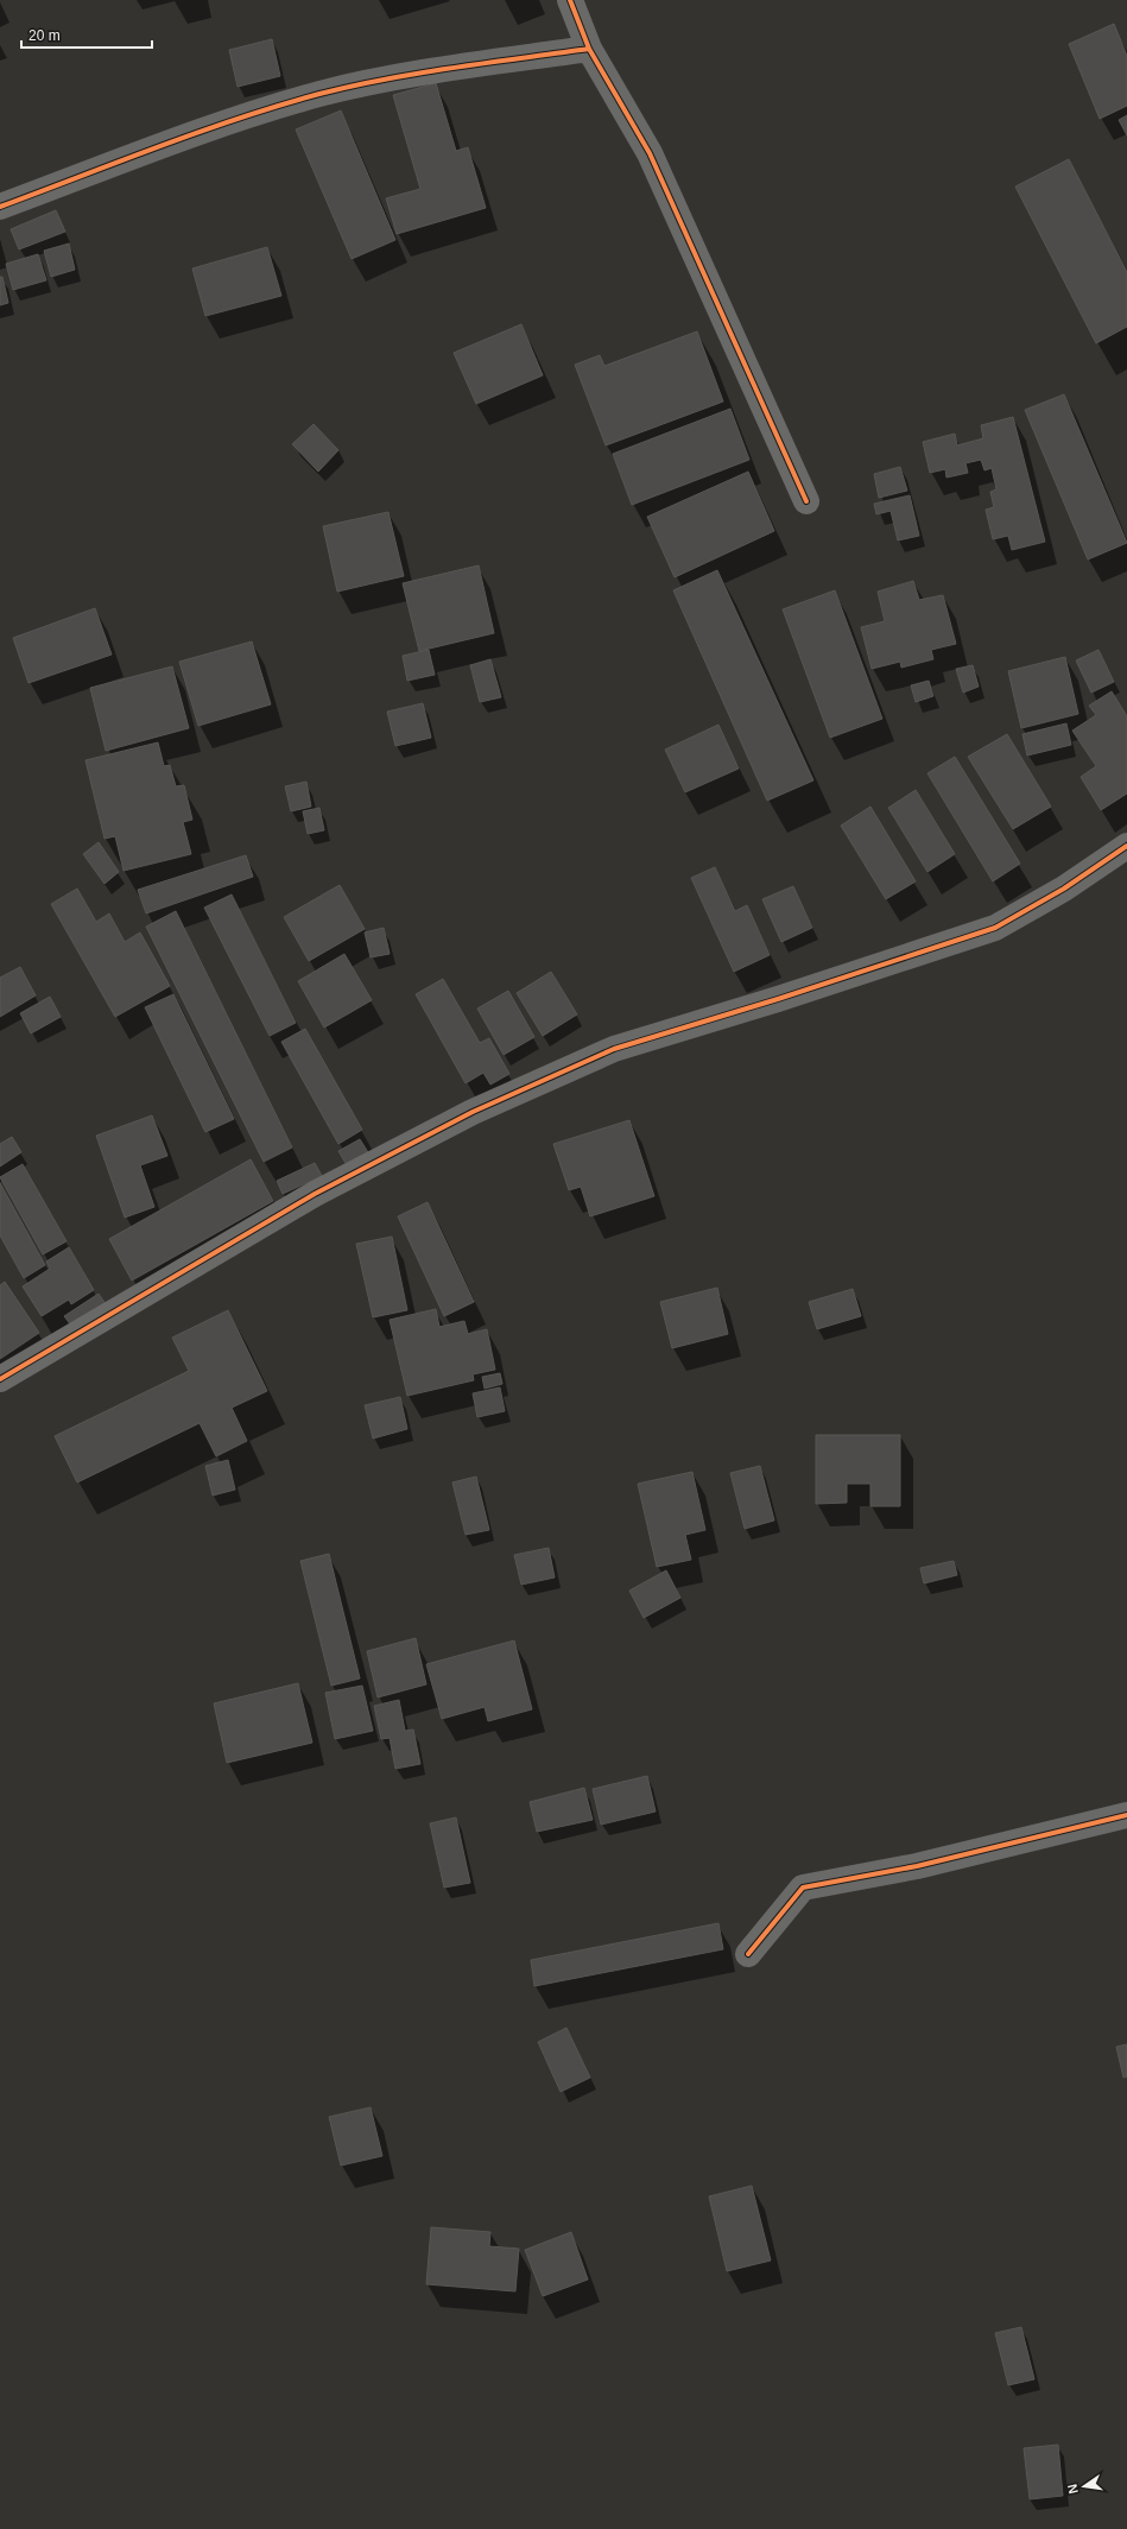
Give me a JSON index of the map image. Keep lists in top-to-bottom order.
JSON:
{
  "scale_bar": "20 m",
  "north": "left"
}
